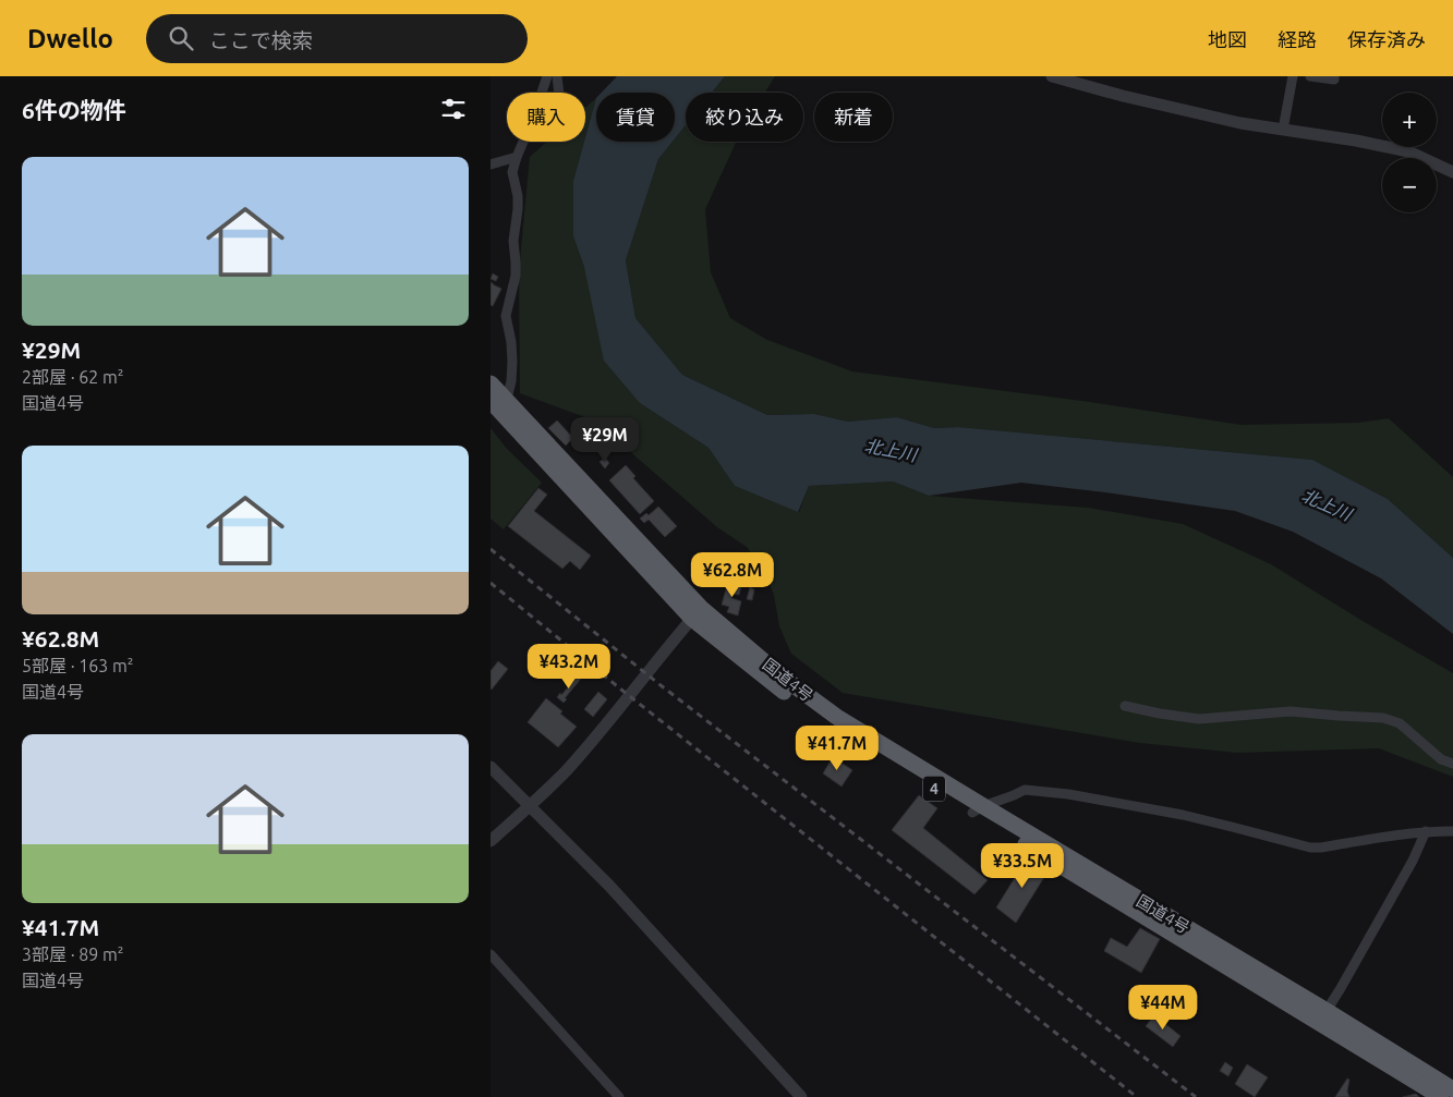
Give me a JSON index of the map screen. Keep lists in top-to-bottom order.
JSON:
{
  "streets": {
    "highway": ["国道4号", "4"]
  },
  "water": ["北上川"],
  "page": {
    "header": "Dwello",
    "search": "ここで検索",
    "nav": ["地図", "経路", "保存済み"],
    "heading": "6件の物件",
    "map_buttons": ["+", "−"],
    "chip": [
      "購入",
      "賃貸",
      "絞り込み",
      "新着"
    ],
    "list": [
      {
        "name": "¥29M",
        "note": "2部屋 · 62 m² · 国道4号"
      },
      {
        "name": "¥62.8M",
        "note": "5部屋 · 163 m² · 国道4号"
      },
      {
        "name": "¥41.7M",
        "note": "3部屋 · 89 m² · 国道4号"
      }
    ],
    "price": [
      "¥29M",
      "¥62.8M",
      "¥43.2M",
      "¥41.7M",
      "¥33.5M",
      "¥44M"
    ]
  }
}
